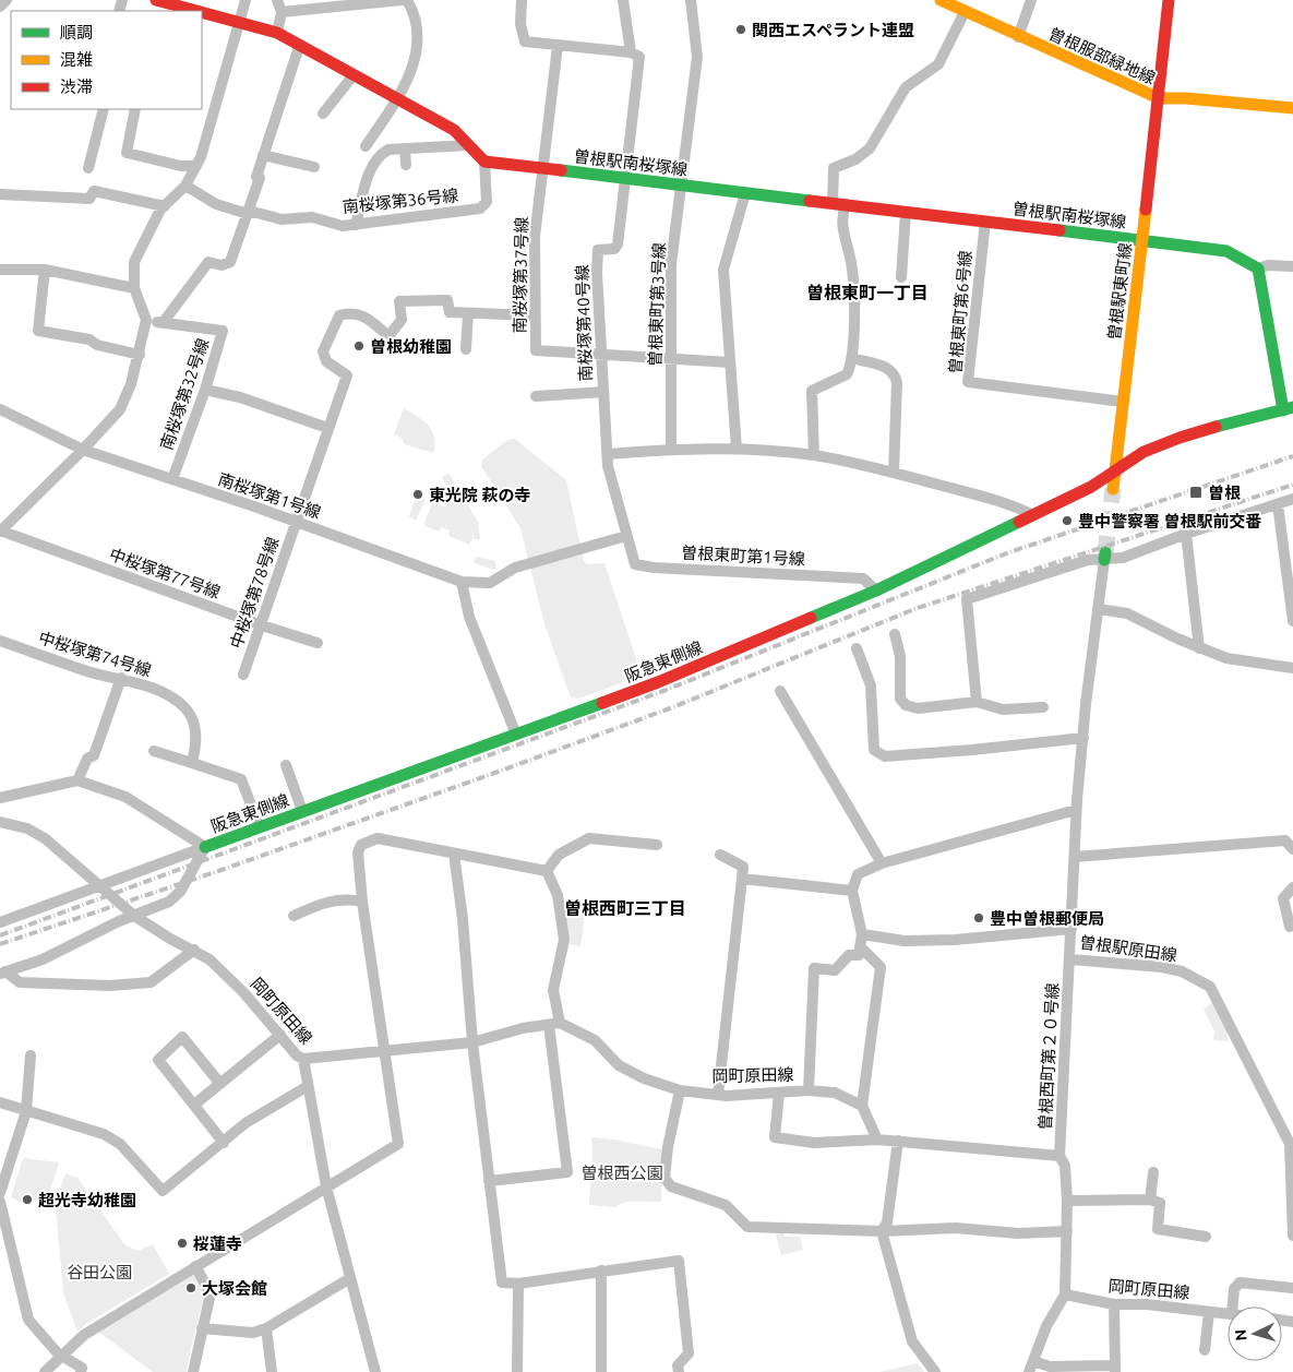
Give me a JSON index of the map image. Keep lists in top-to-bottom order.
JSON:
{
  "streets": {
    "street": [
      "曽根服部緑地線",
      "曽根駅南桜塚線",
      "南桜塚第36号線",
      "南桜塚第37号線",
      "曽根駅東町線",
      "曽根東町第3号線",
      "曽根東町第6号線",
      "南桜塚第40号線",
      "南桜塚第32号線",
      "南桜塚第1号線",
      "曽根東町第1号線",
      "中桜塚第77号線",
      "中桜塚第78号線",
      "中桜塚第74号線",
      "阪急東側線",
      "曽根駅原田線",
      "岡町原田線",
      "曽根西町第２０号線"
    ]
  },
  "crossings": [
    ["曽根服部緑地線", "曽根駅東町線"],
    ["曽根駅南桜塚線", "南桜塚第36号線"],
    ["曽根駅南桜塚線", "南桜塚第37号線"],
    ["曽根駅南桜塚線", "曽根駅東町線"],
    ["曽根駅南桜塚線", "曽根東町第3号線"],
    ["曽根駅南桜塚線", "曽根東町第6号線"],
    ["曽根駅南桜塚線", "南桜塚第40号線"],
    ["南桜塚第37号線", "南桜塚第40号線"],
    ["曽根駅東町線", "曽根東町第6号線"],
    ["曽根駅東町線", "阪急東側線"],
    ["南桜塚第40号線", "南桜塚第1号線"],
    ["南桜塚第40号線", "曽根東町第1号線"],
    ["南桜塚第32号線", "南桜塚第1号線"],
    ["南桜塚第1号線", "曽根東町第1号線"],
    ["南桜塚第1号線", "中桜塚第78号線"],
    ["曽根東町第1号線", "阪急東側線"],
    ["中桜塚第77号線", "中桜塚第78号線"],
    ["阪急東側線", "岡町原田線"],
    ["曽根駅原田線", "曽根西町第２０号線"]
  ],
  "districts": ["曽根東町一丁目", "曽根西町三丁目"],
  "parks": ["曽根西公園", "谷田公園"],
  "places": {
    "other": [
      "関西エスペラント連盟",
      "曽根幼稚園",
      "東光院 萩の寺",
      "豊中警察署 曽根駅前交番",
      "豊中曽根郵便局",
      "超光寺幼稚園",
      "桜蓮寺",
      "大塚会館"
    ],
    "transit": ["曽根"]
  },
  "legend": ["順調", "混雑", "渋滞"],
  "north": "left"
}
